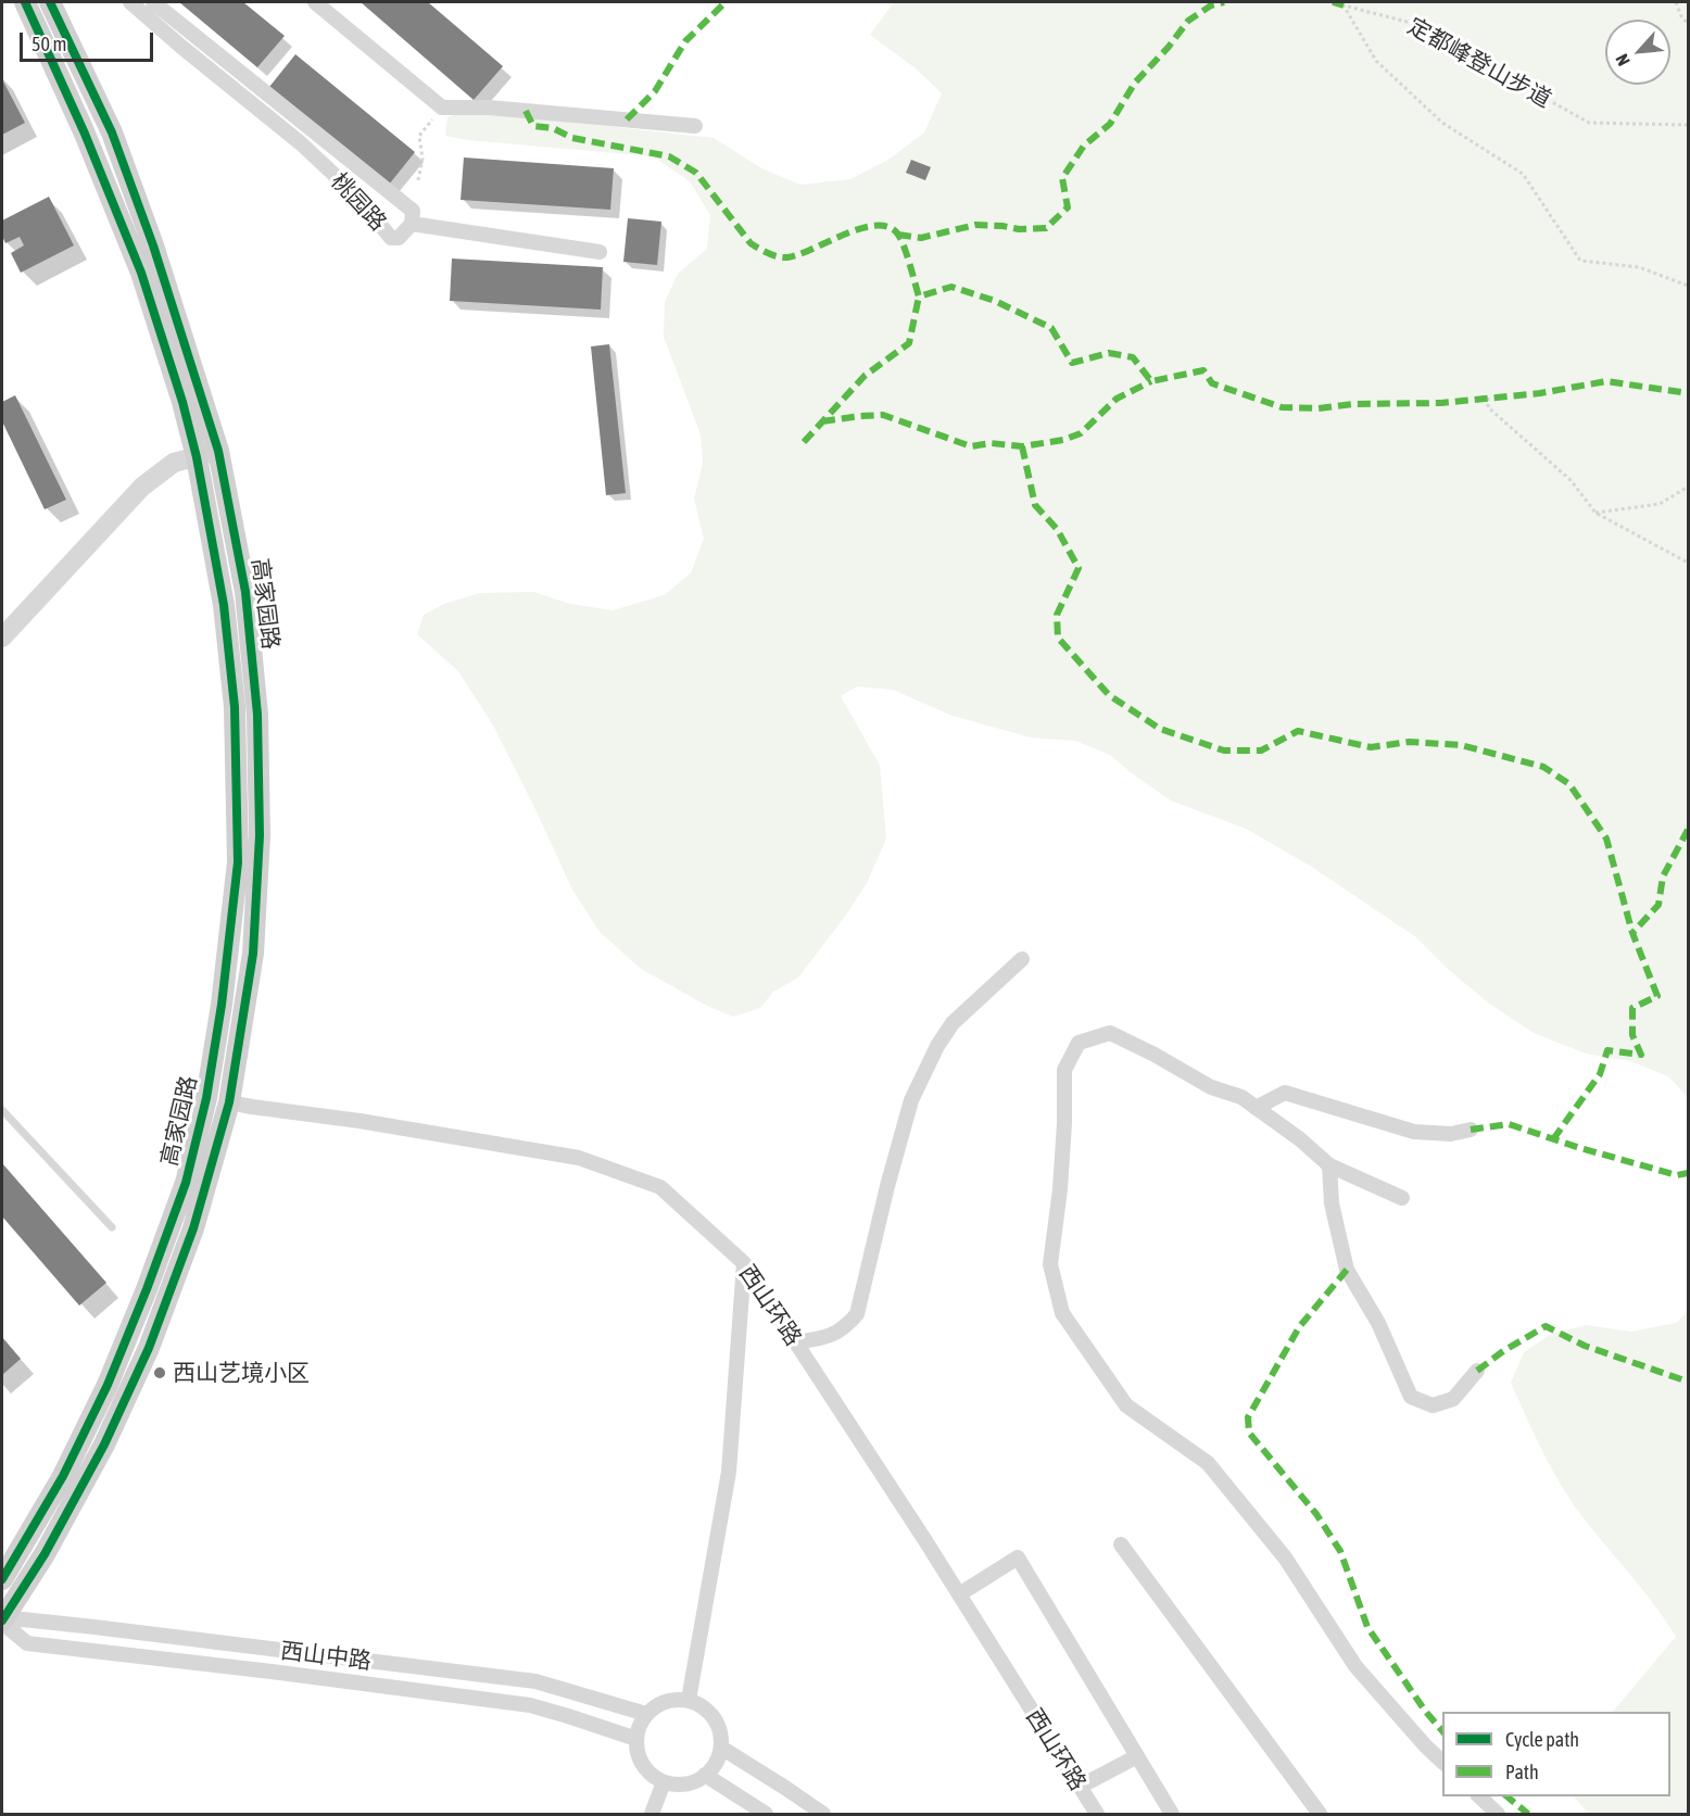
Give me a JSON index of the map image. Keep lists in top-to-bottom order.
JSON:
{
  "streets": {
    "main road": ["高家园路"],
    "street": ["桃园路", "西山环路", "西山中路"],
    "path": ["定都峰登山步道"]
  },
  "crossings": [
    ["高家园路", "西山环路"],
    ["高家园路", "西山中路"]
  ],
  "places": ["西山艺境小区"],
  "legend": ["Cycle path", "Path"],
  "scale_bar": "50 m",
  "north": "bottom left"
}
